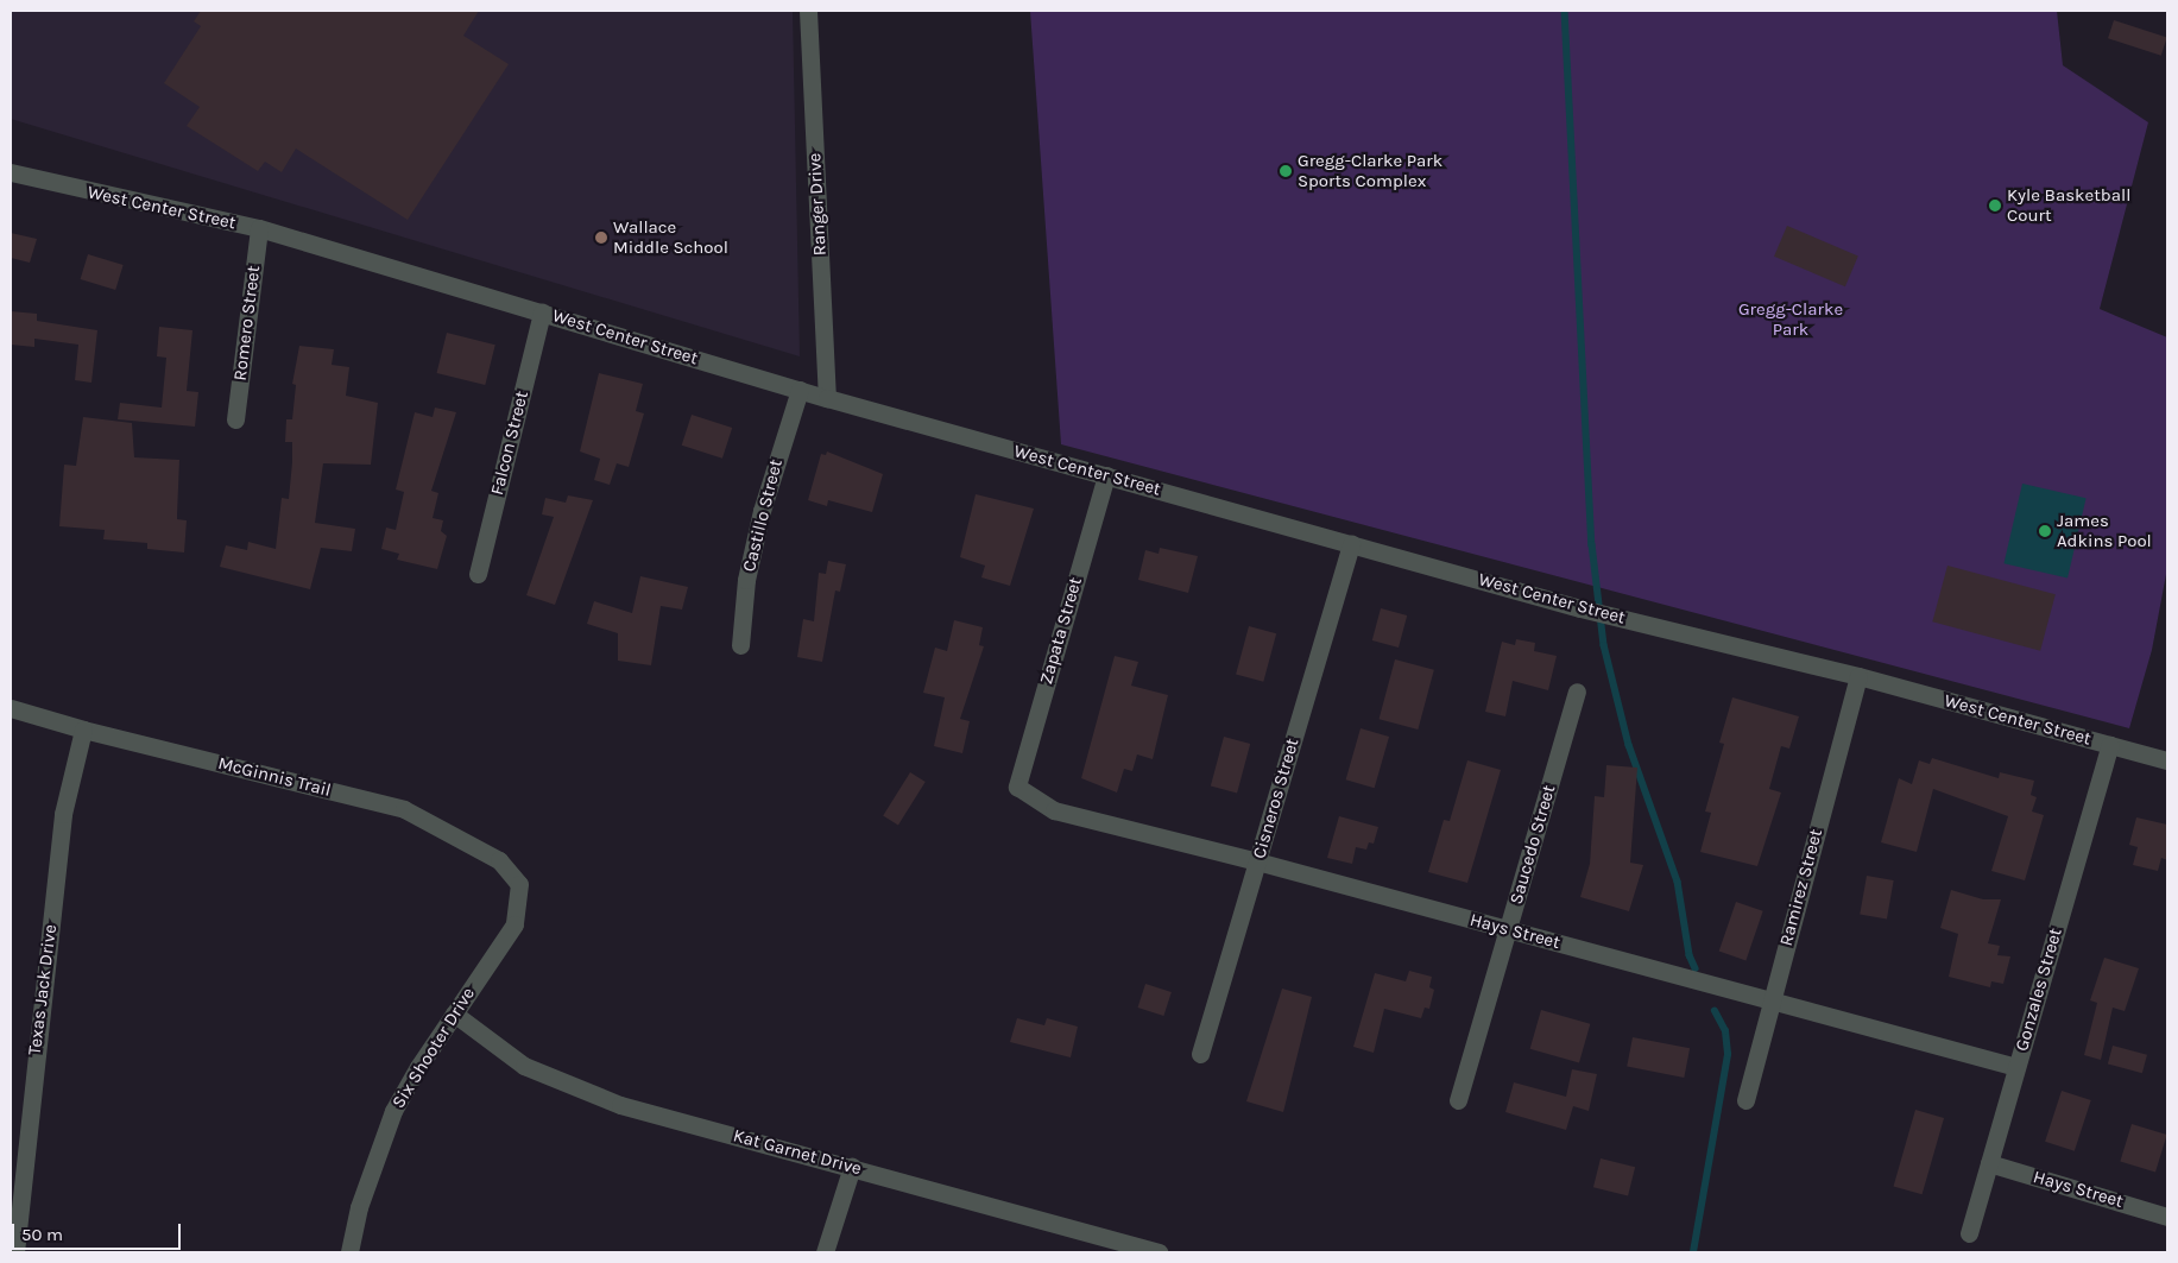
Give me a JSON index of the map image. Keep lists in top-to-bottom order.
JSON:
{
  "streets": {
    "street": [
      "Ranger Drive",
      "West Center Street",
      "Romero Street",
      "Falcon Street",
      "Castillo Street",
      "Zapata Street",
      "McGinnis Trail",
      "Cisneros Street",
      "Saucedo Street",
      "Ramirez Street",
      "Hays Street",
      "Texas Jack Drive",
      "Gonzales Street",
      "Six Shooter Drive",
      "Kat Garnet Drive"
    ]
  },
  "crossings": [
    ["Ranger Drive", "West Center Street"],
    ["West Center Street", "Romero Street"],
    ["West Center Street", "Falcon Street"],
    ["West Center Street", "Castillo Street"],
    ["West Center Street", "Zapata Street"],
    ["West Center Street", "Cisneros Street"],
    ["West Center Street", "Ramirez Street"],
    ["West Center Street", "Gonzales Street"],
    ["Zapata Street", "Hays Street"],
    ["McGinnis Trail", "Texas Jack Drive"],
    ["McGinnis Trail", "Six Shooter Drive"],
    ["Cisneros Street", "Hays Street"],
    ["Saucedo Street", "Hays Street"],
    ["Ramirez Street", "Hays Street"],
    ["Hays Street", "Gonzales Street"],
    ["Six Shooter Drive", "Kat Garnet Drive"]
  ],
  "parks": ["Gregg-Clarke Park"],
  "places": [
    "Gregg-Clarke Park Sports Complex",
    "Kyle Basketball Court",
    "Wallace Middle School",
    "James Adkins Pool"
  ],
  "scale_bar": "50 m"
}
